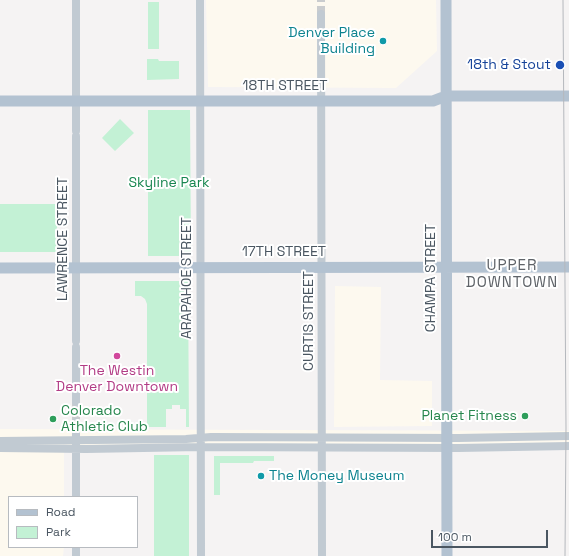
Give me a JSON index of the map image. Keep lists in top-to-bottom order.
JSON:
{
  "streets": {
    "main road": ["18TH STREET", "17TH STREET", "CHAMPA STREET"],
    "street": ["LAWRENCE STREET", "ARAPAHOE STREET", "CURTIS STREET"]
  },
  "crossings": [
    ["18TH STREET", "LAWRENCE STREET"],
    ["18TH STREET", "ARAPAHOE STREET"],
    ["18TH STREET", "CHAMPA STREET"],
    ["18TH STREET", "CURTIS STREET"],
    ["LAWRENCE STREET", "17TH STREET"],
    ["17TH STREET", "ARAPAHOE STREET"],
    ["17TH STREET", "CHAMPA STREET"],
    ["17TH STREET", "CURTIS STREET"]
  ],
  "districts": ["UPPER DOWNTOWN"],
  "parks": ["Skyline Park"],
  "places": [
    "Denver Place Building",
    "18th & Stout",
    "The Westin Denver Downtown",
    "Planet Fitness",
    "Colorado Athletic Club",
    "The Money Museum"
  ],
  "legend": ["Road", "Park"],
  "scale_bar": "100 m"
}
